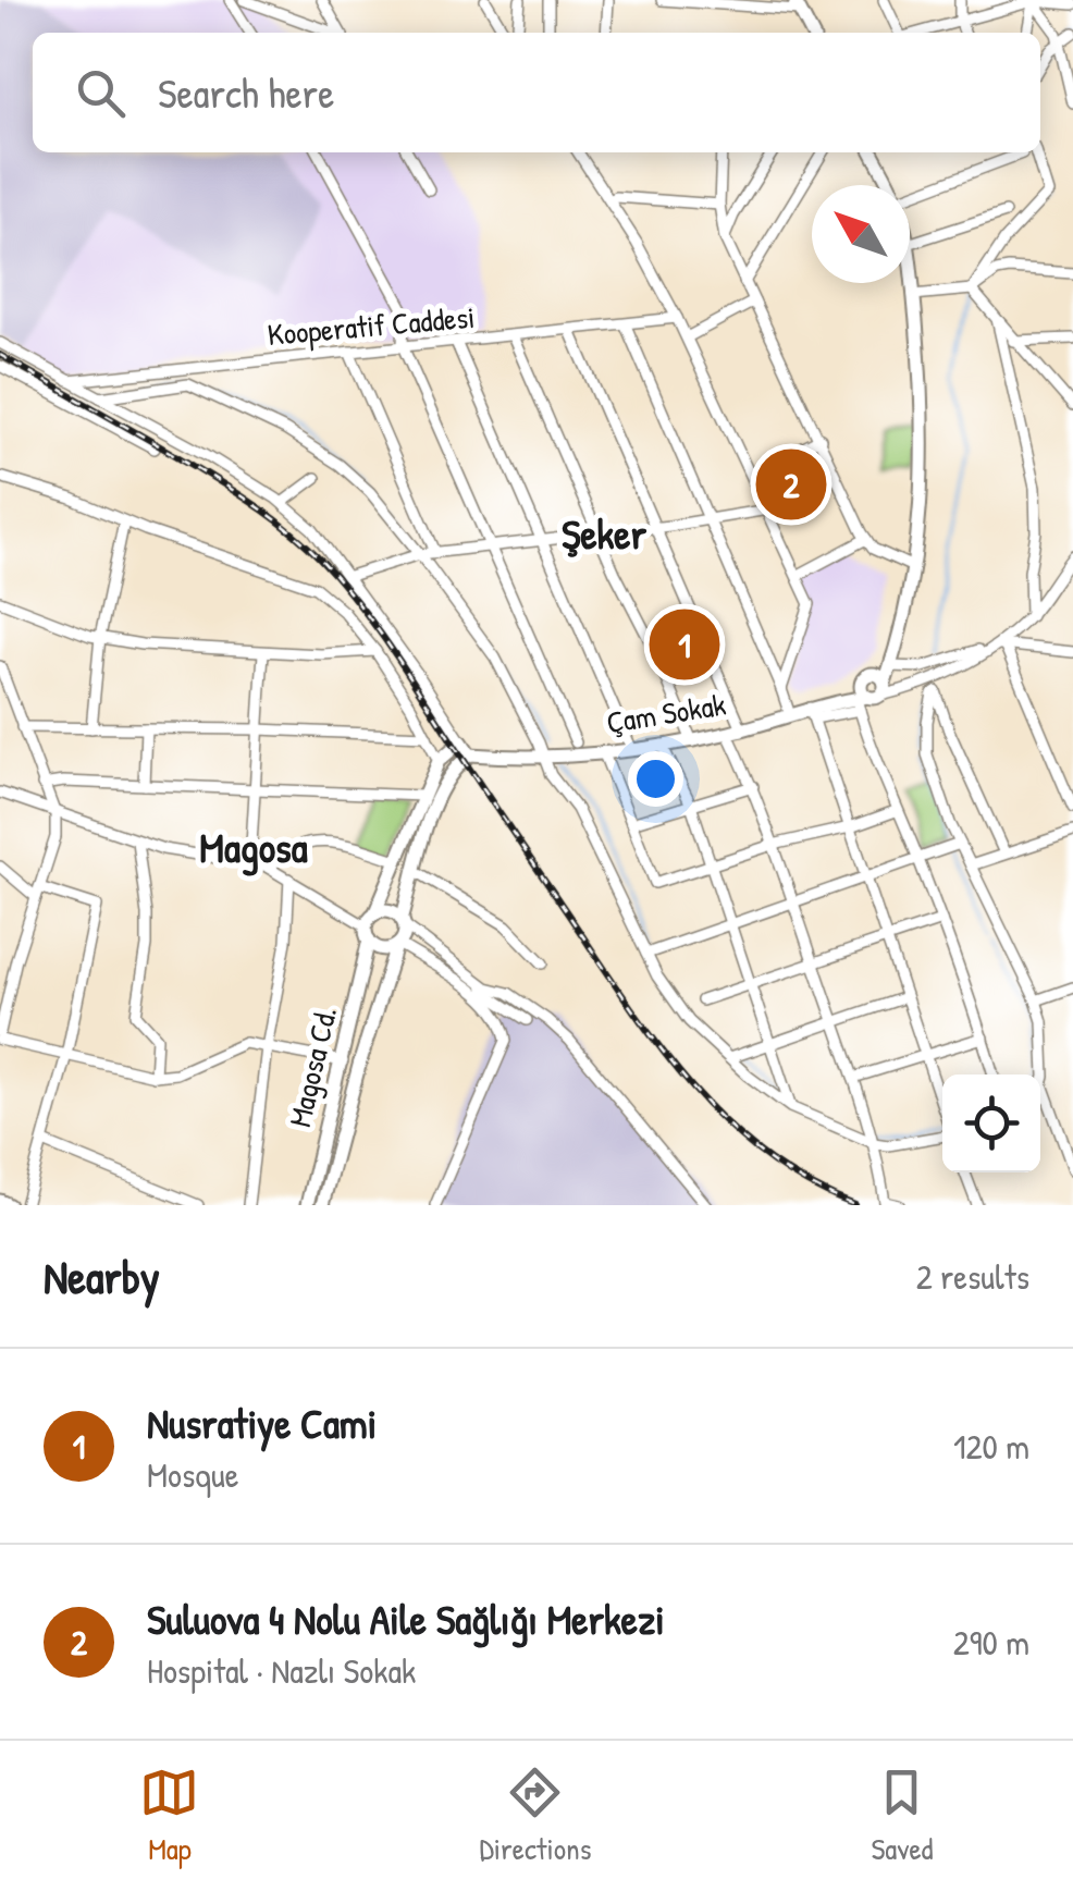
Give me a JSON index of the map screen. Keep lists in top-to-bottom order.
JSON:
{
  "streets": {
    "main road": ["Çam Sokak", "Magosa Cd."],
    "street": ["Kooperatif Caddesi"]
  },
  "districts": ["Şeker", "Magosa"],
  "north": "top left",
  "page": {
    "search": "Search here",
    "pins": ["2", "1"],
    "heading": ["Nearby", "2 results"],
    "list": [
      {
        "mark": "1",
        "name": "Nusratiye Cami",
        "note": "Mosque",
        "value": "120 m"
      },
      {
        "mark": "2",
        "name": "Suluova 4 Nolu Aile Sağlığı Merkezi",
        "note": "Hospital · Nazlı Sokak",
        "value": "290 m"
      }
    ],
    "nav": ["Map", "Directions", "Saved"]
  }
}
